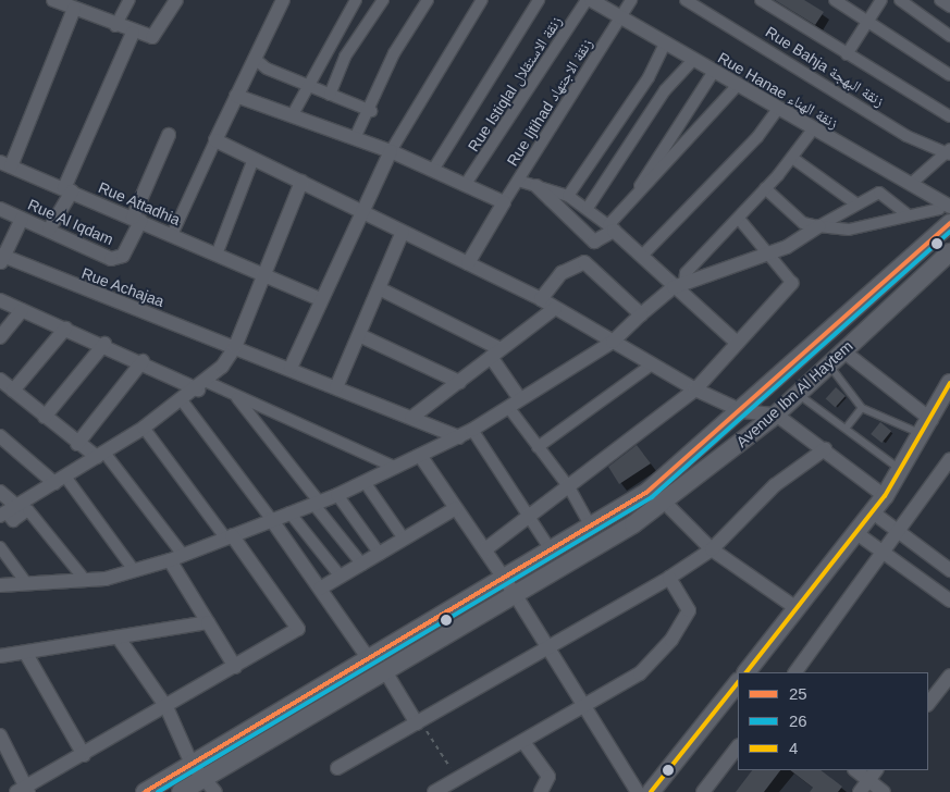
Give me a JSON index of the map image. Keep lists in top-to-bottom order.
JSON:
{
  "streets": {
    "street": [
      "Rue Bahja زنقة البهجة",
      "Rue Istiqlal زنقة الاستقلال",
      "Rue Hanae زنقة الهناء",
      "Rue Ijtihad زنقة الاجتهاد",
      "Rue Attadhia",
      "Rue Al Iqdam",
      "Rue Achajaa",
      "Avenue Ibn Al Haytem"
    ]
  },
  "crossings": [
    ["Rue Hanae زنقة الهناء", "Rue Ijtihad زنقة الاجتهاد"],
    ["Rue Attadhia", "Rue Al Iqdam"]
  ],
  "lines": ["transit line 25", "transit line 26", "transit line 4"],
  "legend": ["25", "26", "4"]
}
